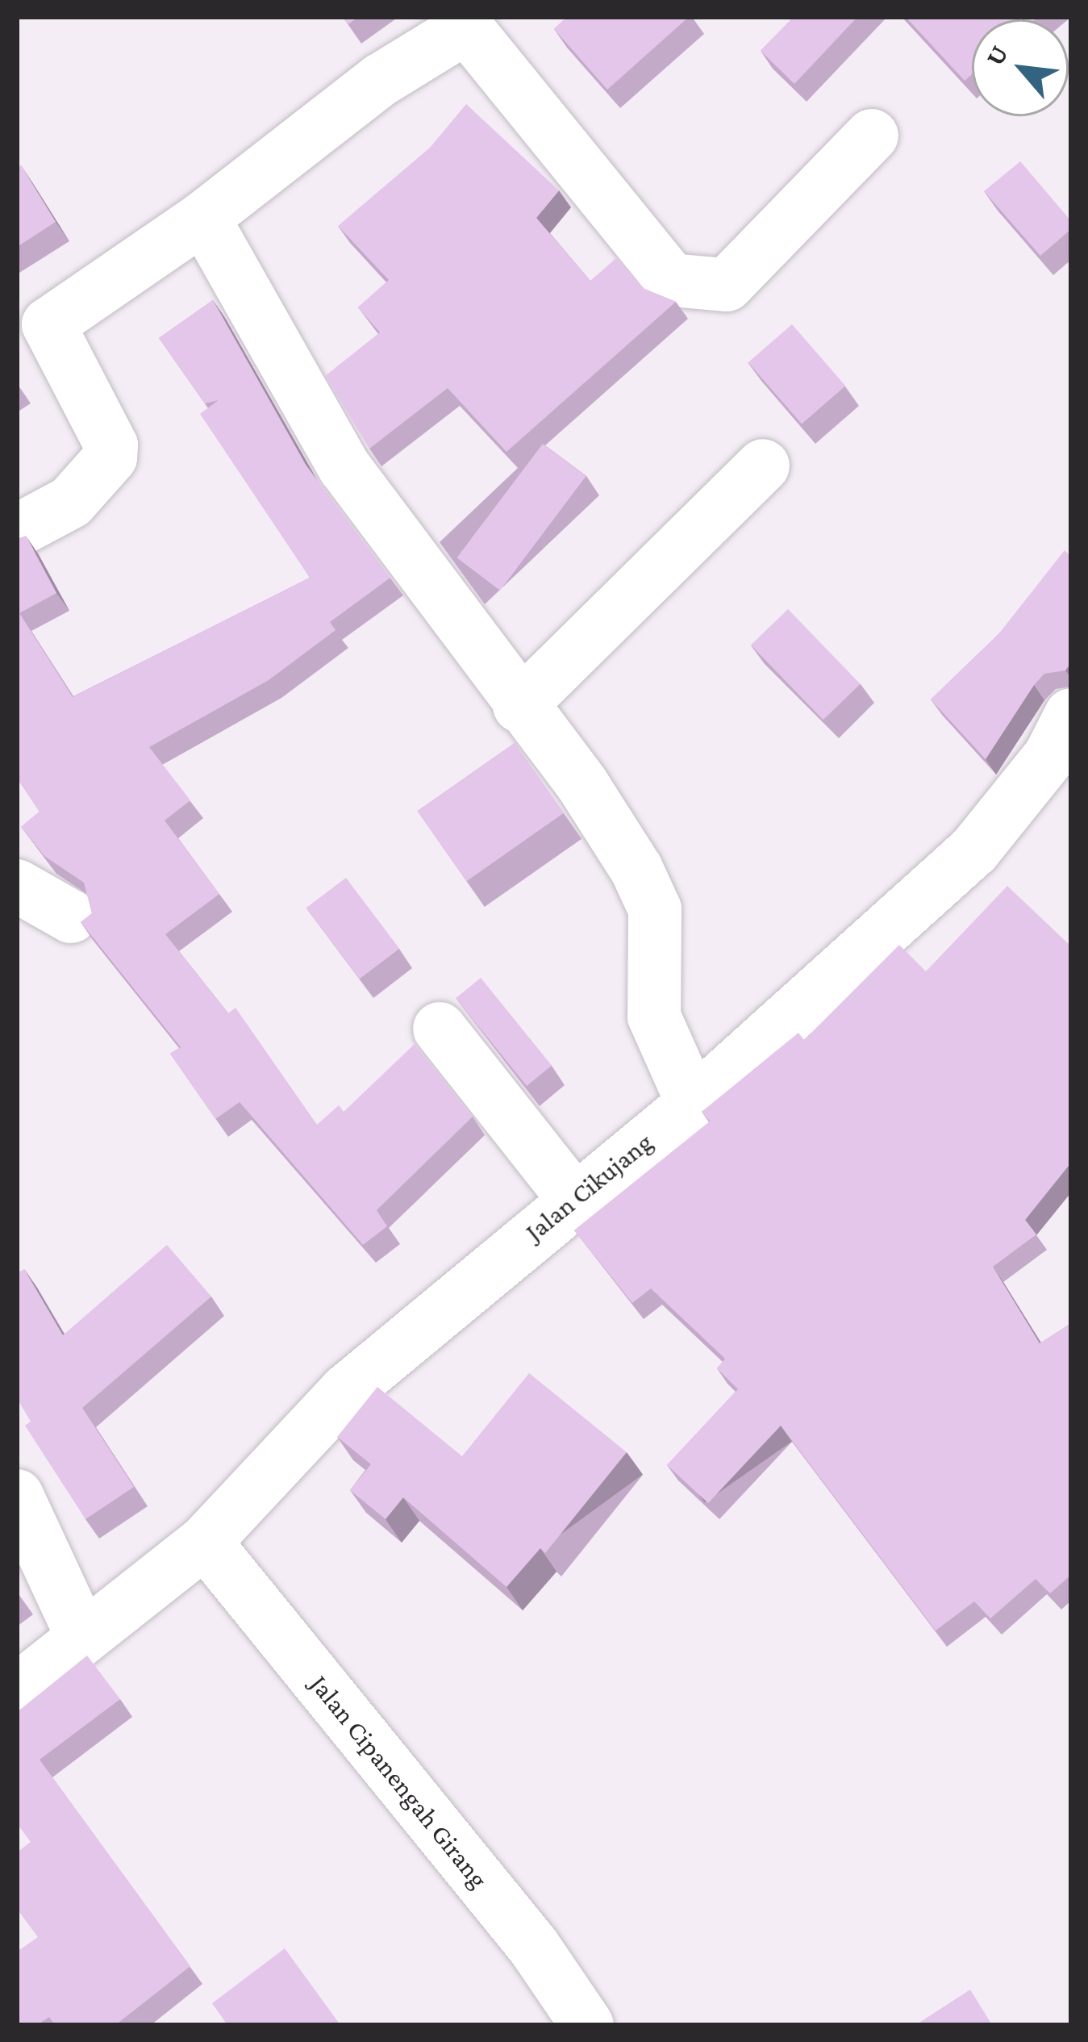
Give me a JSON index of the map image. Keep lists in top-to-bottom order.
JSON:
{
  "streets": {
    "street": ["Jalan Cikujang", "Jalan Cipanengah Girang"]
  },
  "crossings": [
    ["Jalan Cikujang", "Jalan Cipanengah Girang"]
  ],
  "north": "top left"
}
